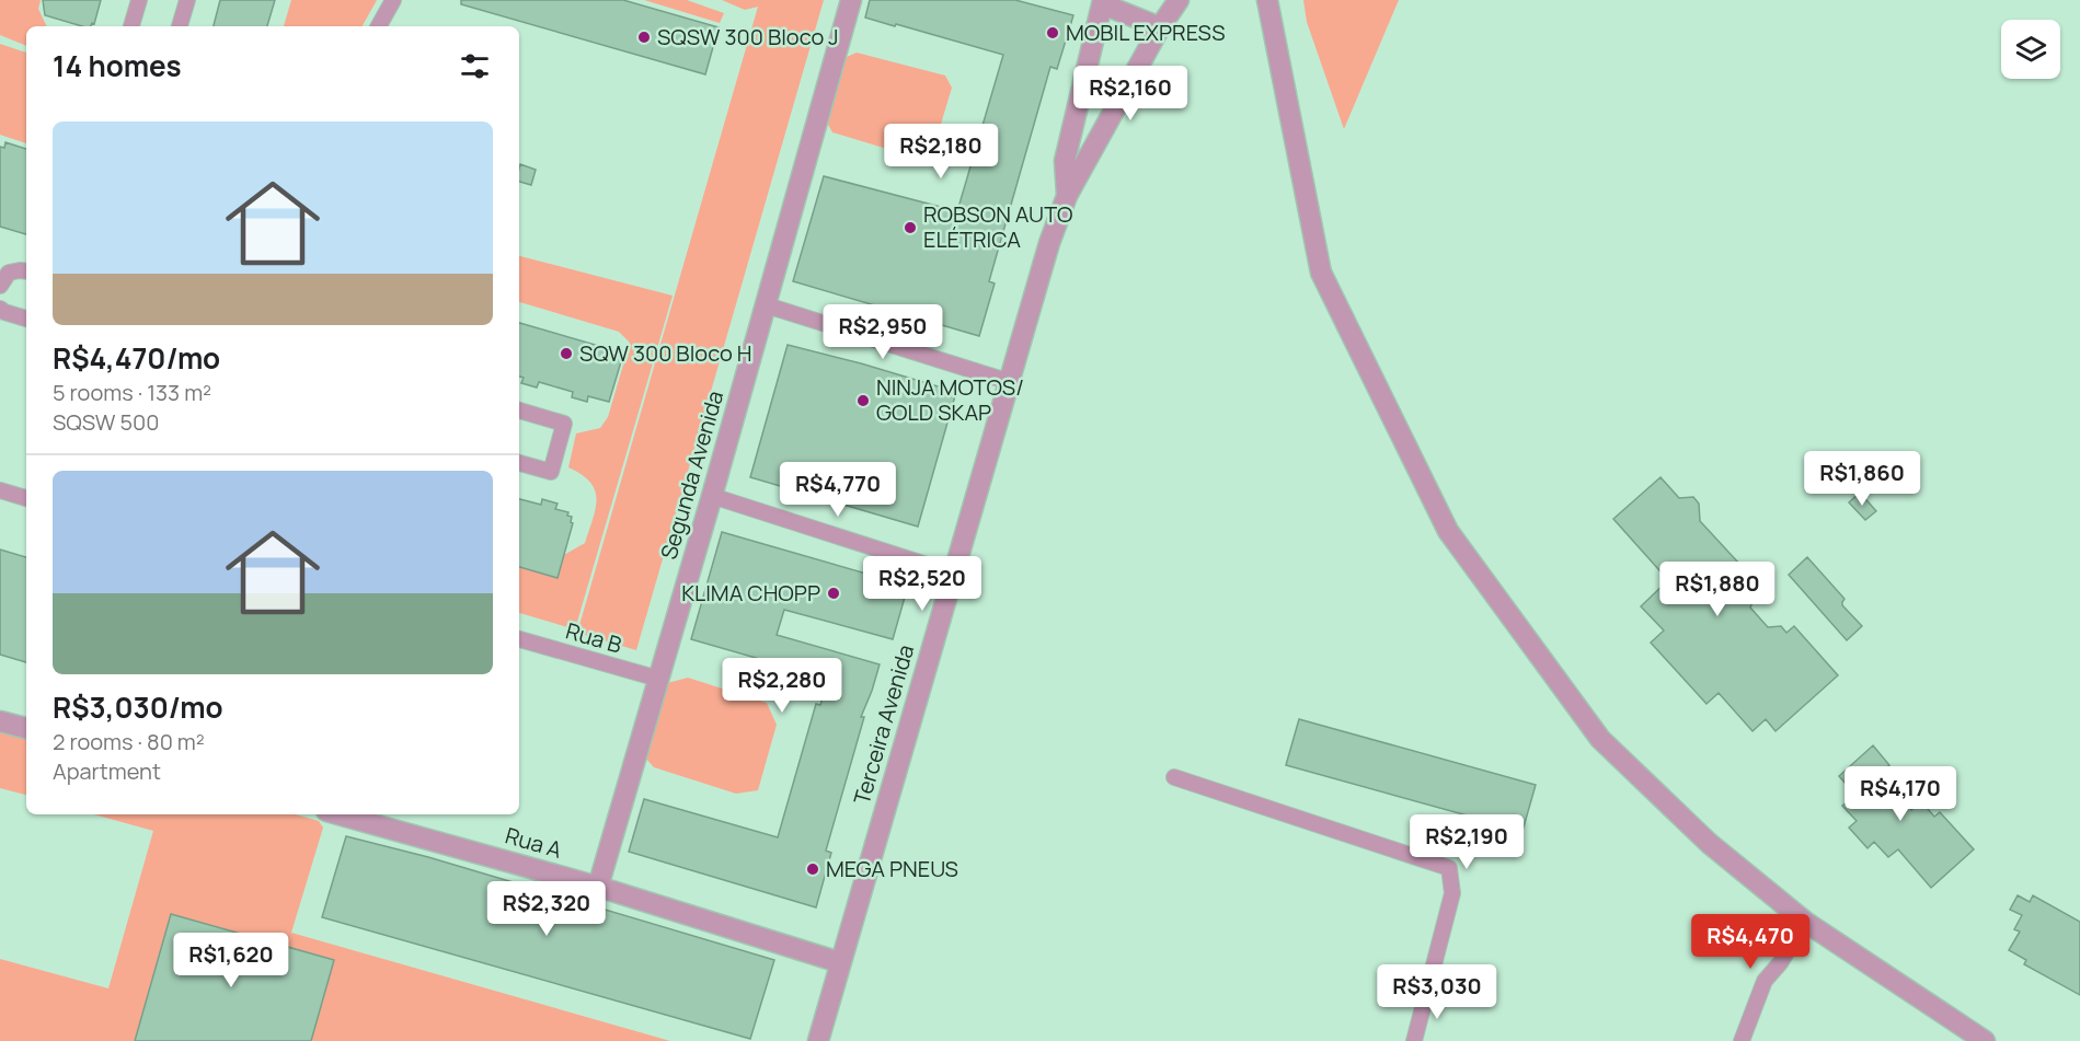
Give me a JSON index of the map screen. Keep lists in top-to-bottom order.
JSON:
{
  "streets": {
    "street": [
      "Segunda Avenida",
      "Rua B",
      "Terceira Avenida",
      "Rua A"
    ]
  },
  "crossings": [
    ["Segunda Avenida", "Rua B"],
    ["Segunda Avenida", "Rua A"],
    ["Terceira Avenida", "Rua A"]
  ],
  "places": [
    "MOBIL EXPRESS",
    "SQSW 300 Bloco J",
    "ROBSON AUTO ELÉTRICA",
    "SQW 300 Bloco H",
    "NINJA MOTOS/ GOLD SKAP",
    "KLIMA CHOPP",
    "MEGA PNEUS"
  ],
  "page": {
    "heading": "14 homes",
    "price": [
      "R$2,160",
      "R$2,180",
      "R$2,950",
      "R$1,860",
      "R$4,770",
      "R$2,520",
      "R$1,880",
      "R$2,280",
      "R$4,170",
      "R$2,190",
      "R$2,320",
      "R$4,470",
      "R$1,620",
      "R$3,030"
    ],
    "list": [
      {
        "name": "R$4,470/mo",
        "note": "5 rooms · 133 m² · SQSW 500"
      },
      {
        "name": "R$3,030/mo",
        "note": "2 rooms · 80 m² · Apartment"
      }
    ]
  }
}
